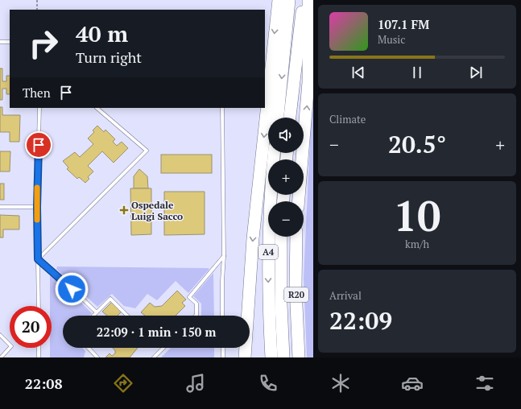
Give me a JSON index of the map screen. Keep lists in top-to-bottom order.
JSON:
{
  "streets": {
    "highway": ["A4", "R20"]
  },
  "places": {
    "health": ["Ospedale Luigi Sacco"]
  },
  "page": {
    "turn": ["40 m", "Turn right"],
    "song": ["107.1 FM", "Music"],
    "then": "Then",
    "tile": [
      "Climate",
      ["10", "km/h"],
      ["Arrival", "22:09"]
    ],
    "map_buttons": ["+", "−"],
    "heat": ["−", "20.5°", "+"],
    "limit": "20",
    "trip": "22:09 · 1 min · 150 m",
    "tabs": "22:08"
  }
}
